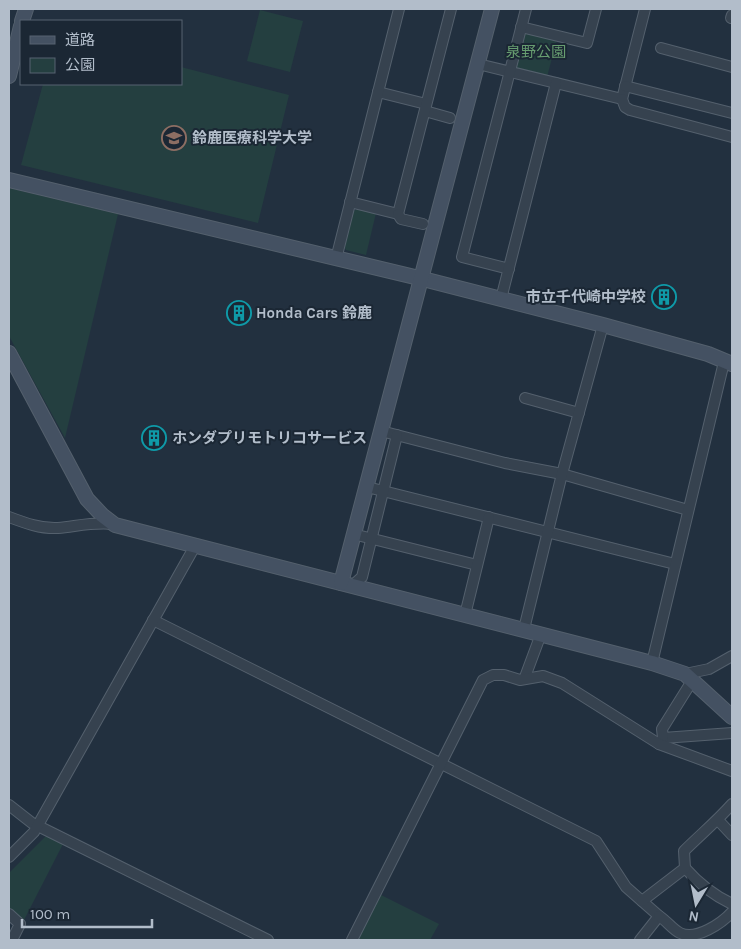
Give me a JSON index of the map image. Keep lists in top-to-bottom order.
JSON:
{
  "parks": ["泉野公園"],
  "places": {
    "school or university": ["鈴鹿医療科学大学"],
    "building": ["市立千代崎中学校", "Honda Cars 鈴鹿", "ホンダプリモトリコサービス"]
  },
  "legend": ["道路", "公園"],
  "scale_bar": "100 m",
  "north": "bottom"
}
